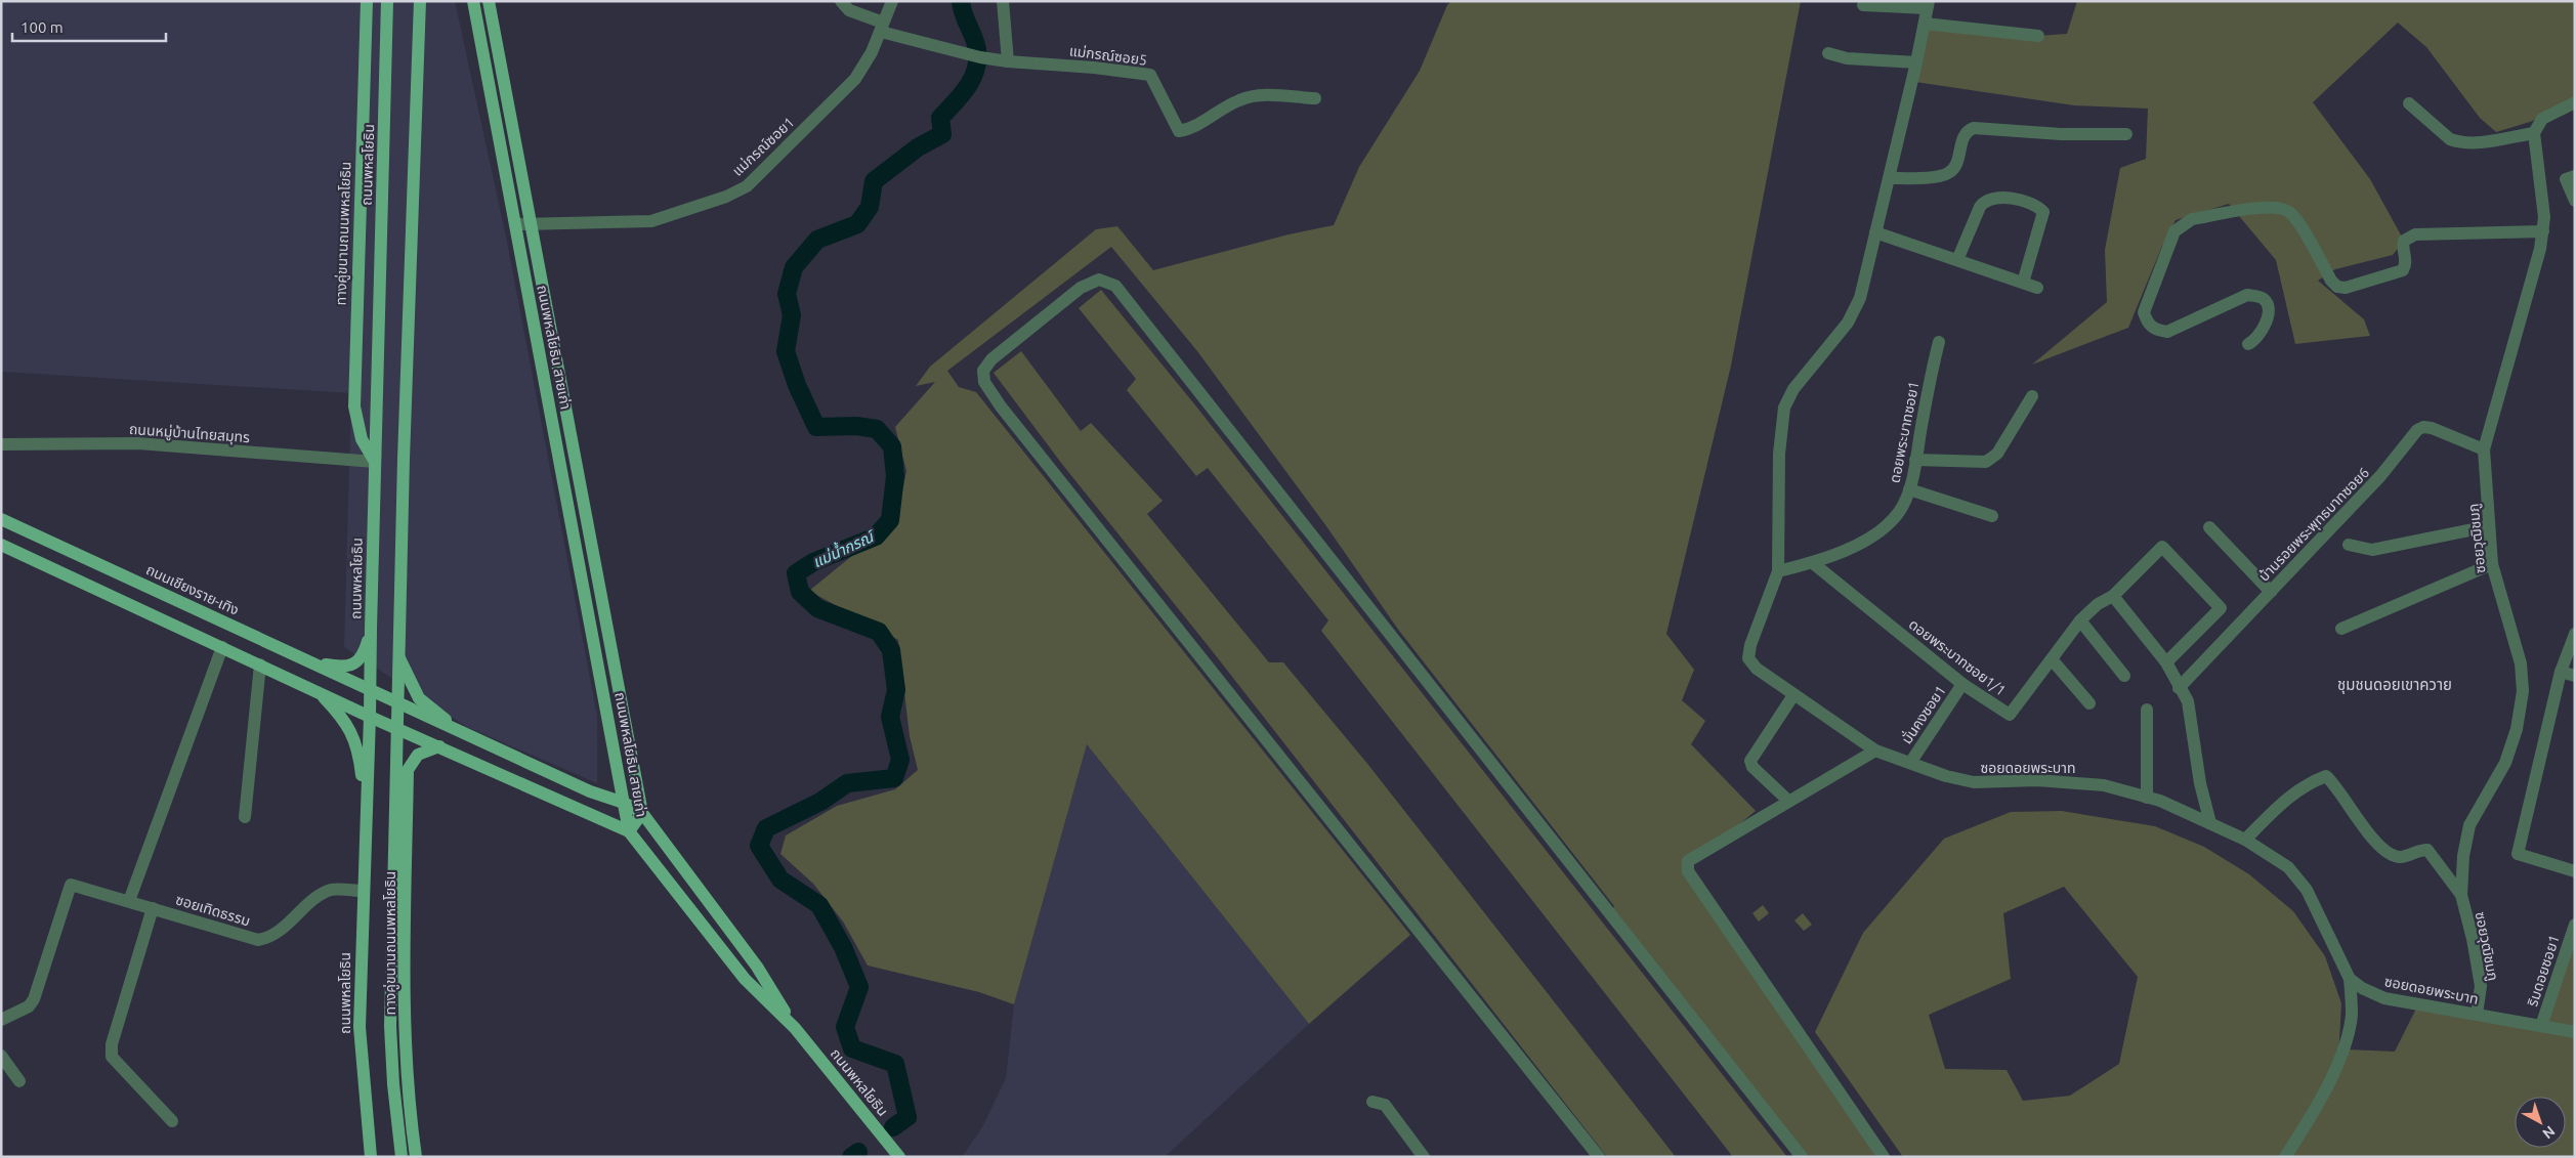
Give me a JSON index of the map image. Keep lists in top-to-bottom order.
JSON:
{
  "streets": {
    "main road": [
      "ถนนพหลโยธิน",
      "ทางคู่ขนานถนนพหลโยธิน",
      "ถนนพหลโยธิน สายเก่า",
      "ถนนเชียงราย-เทิง"
    ],
    "street": [
      "แม่กรณ์ซอย5",
      "แม่กรณ์ซอย1",
      "ดอยพระบาทซอย1",
      "ถนนหมู่บ้านไทยสมุทร",
      "บ้านรอยพระพุทธบาทซอย6",
      "ซอยวุฒิชมภู",
      "ดอยพระบาทซอย1/1",
      "มั่นคงซอย1",
      "ซอยดอยพระบาท",
      "ซอยเทิดธรรม",
      "ริมดอยซอย1"
    ]
  },
  "crossings": [
    ["แม่กรณ์ซอย1", "ถนนพหลโยธิน สายเก่า"],
    ["ถนนพหลโยธิน", "ทางคู่ขนานถนนพหลโยธิน"],
    ["ถนนพหลโยธิน", "ถนนพหลโยธิน สายเก่า"],
    ["ถนนพหลโยธิน", "ถนนหมู่บ้านไทยสมุทร"],
    ["ถนนพหลโยธิน", "ถนนเชียงราย-เทิง"],
    ["ถนนพหลโยธิน", "ซอยเทิดธรรม"],
    ["ทางคู่ขนานถนนพหลโยธิน", "ถนนหมู่บ้านไทยสมุทร"],
    ["ดอยพระบาทซอย1", "ดอยพระบาทซอย1/1"],
    ["ดอยพระบาทซอย1", "ซอยดอยพระบาท"],
    ["บ้านรอยพระพุทธบาทซอย6", "ซอยวุฒิชมภู"],
    ["ซอยวุฒิชมภู", "ซอยดอยพระบาท"],
    ["ดอยพระบาทซอย1/1", "มั่นคงซอย1"],
    ["มั่นคงซอย1", "ซอยดอยพระบาท"],
    ["ซอยดอยพระบาท", "ริมดอยซอย1"]
  ],
  "districts": ["ชุมชนดอยเขาควาย"],
  "water": ["แม่น้ำกรณ์"],
  "scale_bar": "100 m",
  "north": "bottom right"
}
